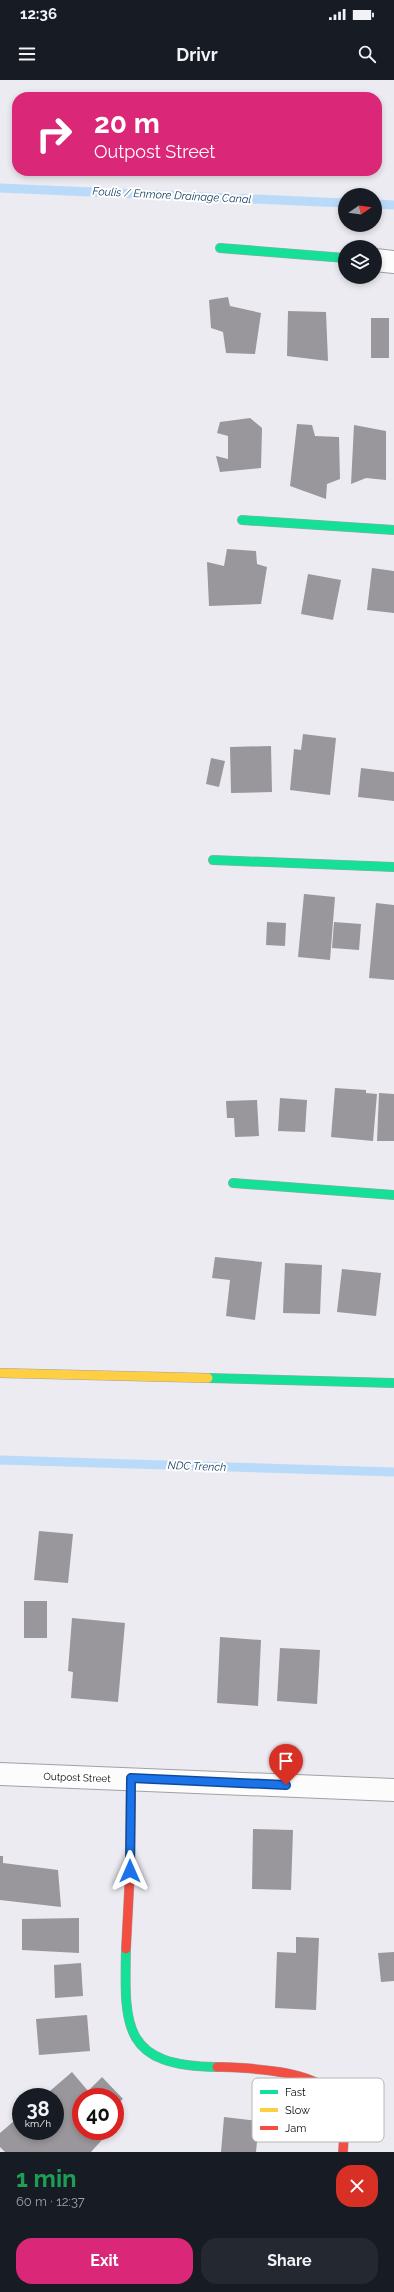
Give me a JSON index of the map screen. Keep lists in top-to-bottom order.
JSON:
{
  "streets": {
    "street": ["Outpost Street"]
  },
  "water": ["Foulis / Enmore Drainage Canal", "NDC Trench"],
  "legend": ["Fast", "Slow", "Jam"],
  "north": "right",
  "page": {
    "status": "12:36",
    "header": "Drivr",
    "turn": ["20 m", "Outpost Street"],
    "speed": "38 km/h",
    "limit": "40",
    "heading": ["1 min", "60 m · 12:37"],
    "buttons": ["Exit", "Share"]
  }
}
